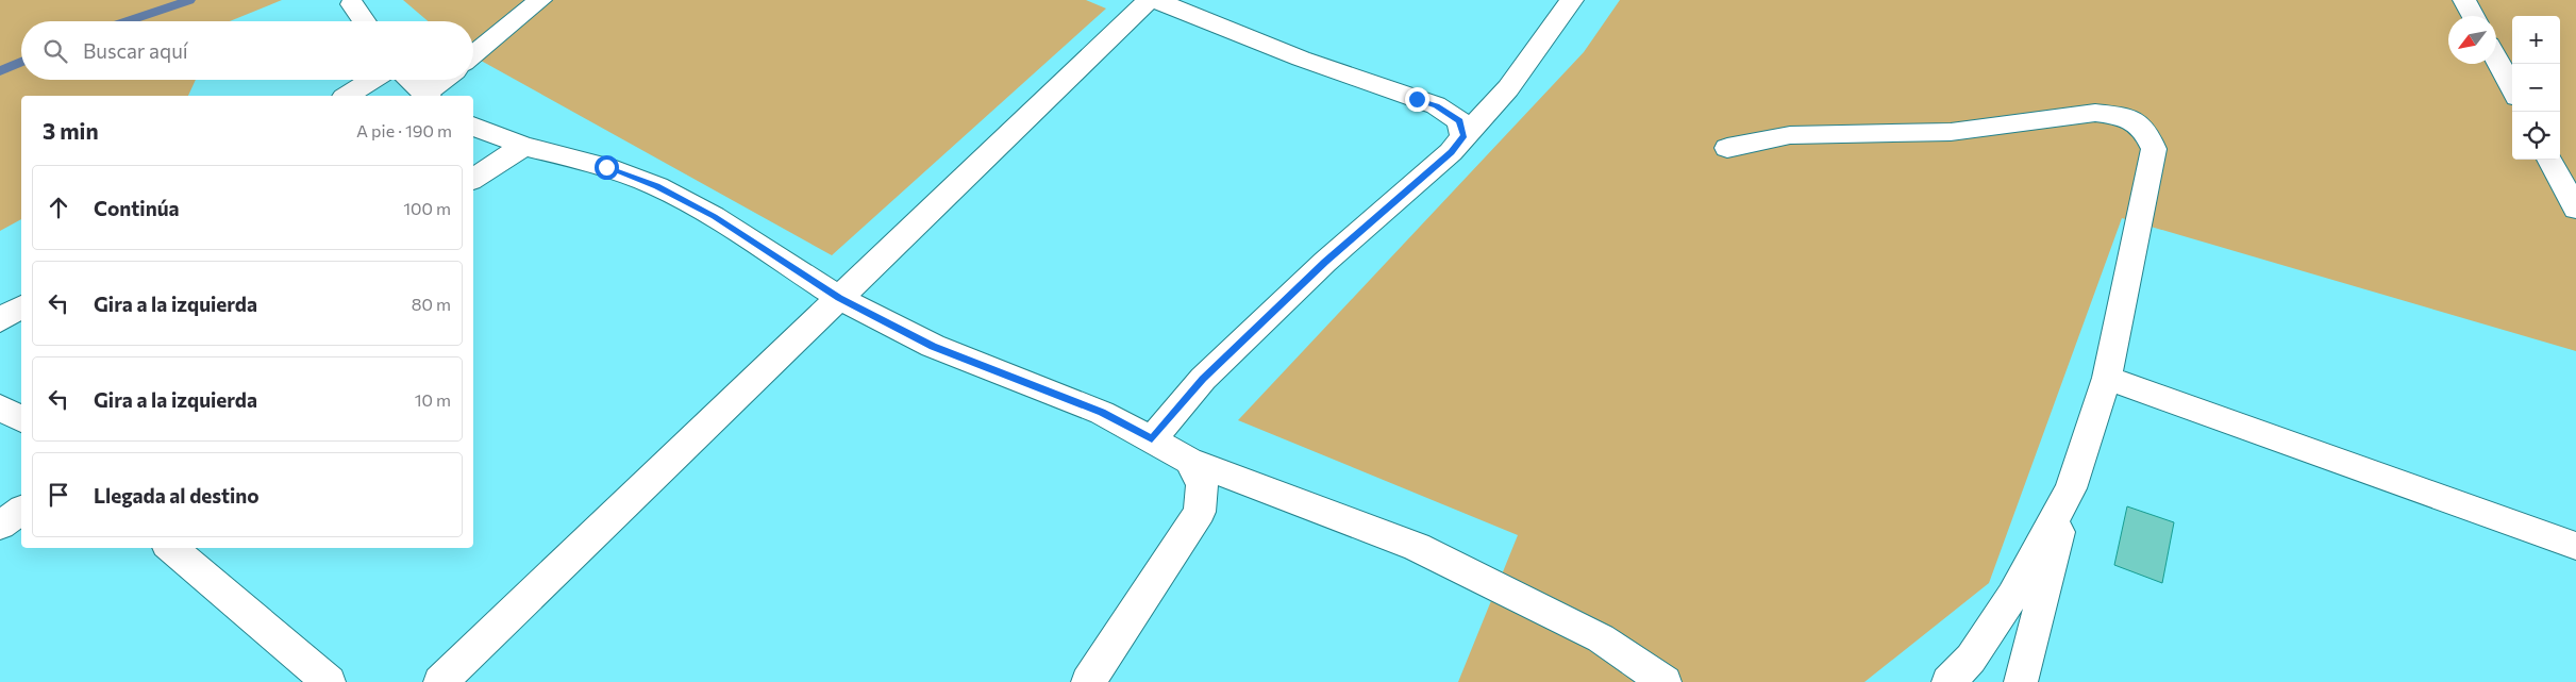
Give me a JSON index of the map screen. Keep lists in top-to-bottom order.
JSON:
{
  "north": "bottom left",
  "page": {
    "map_buttons": ["+", "−"],
    "search": "Buscar aquí",
    "heading": ["3 min", "A pie · 190 m"],
    "list": [
      ["Continúa", "100 m"],
      ["Gira a la izquierda", "80 m"],
      ["Gira a la izquierda", "10 m"],
      "Llegada al destino"
    ]
  }
}
